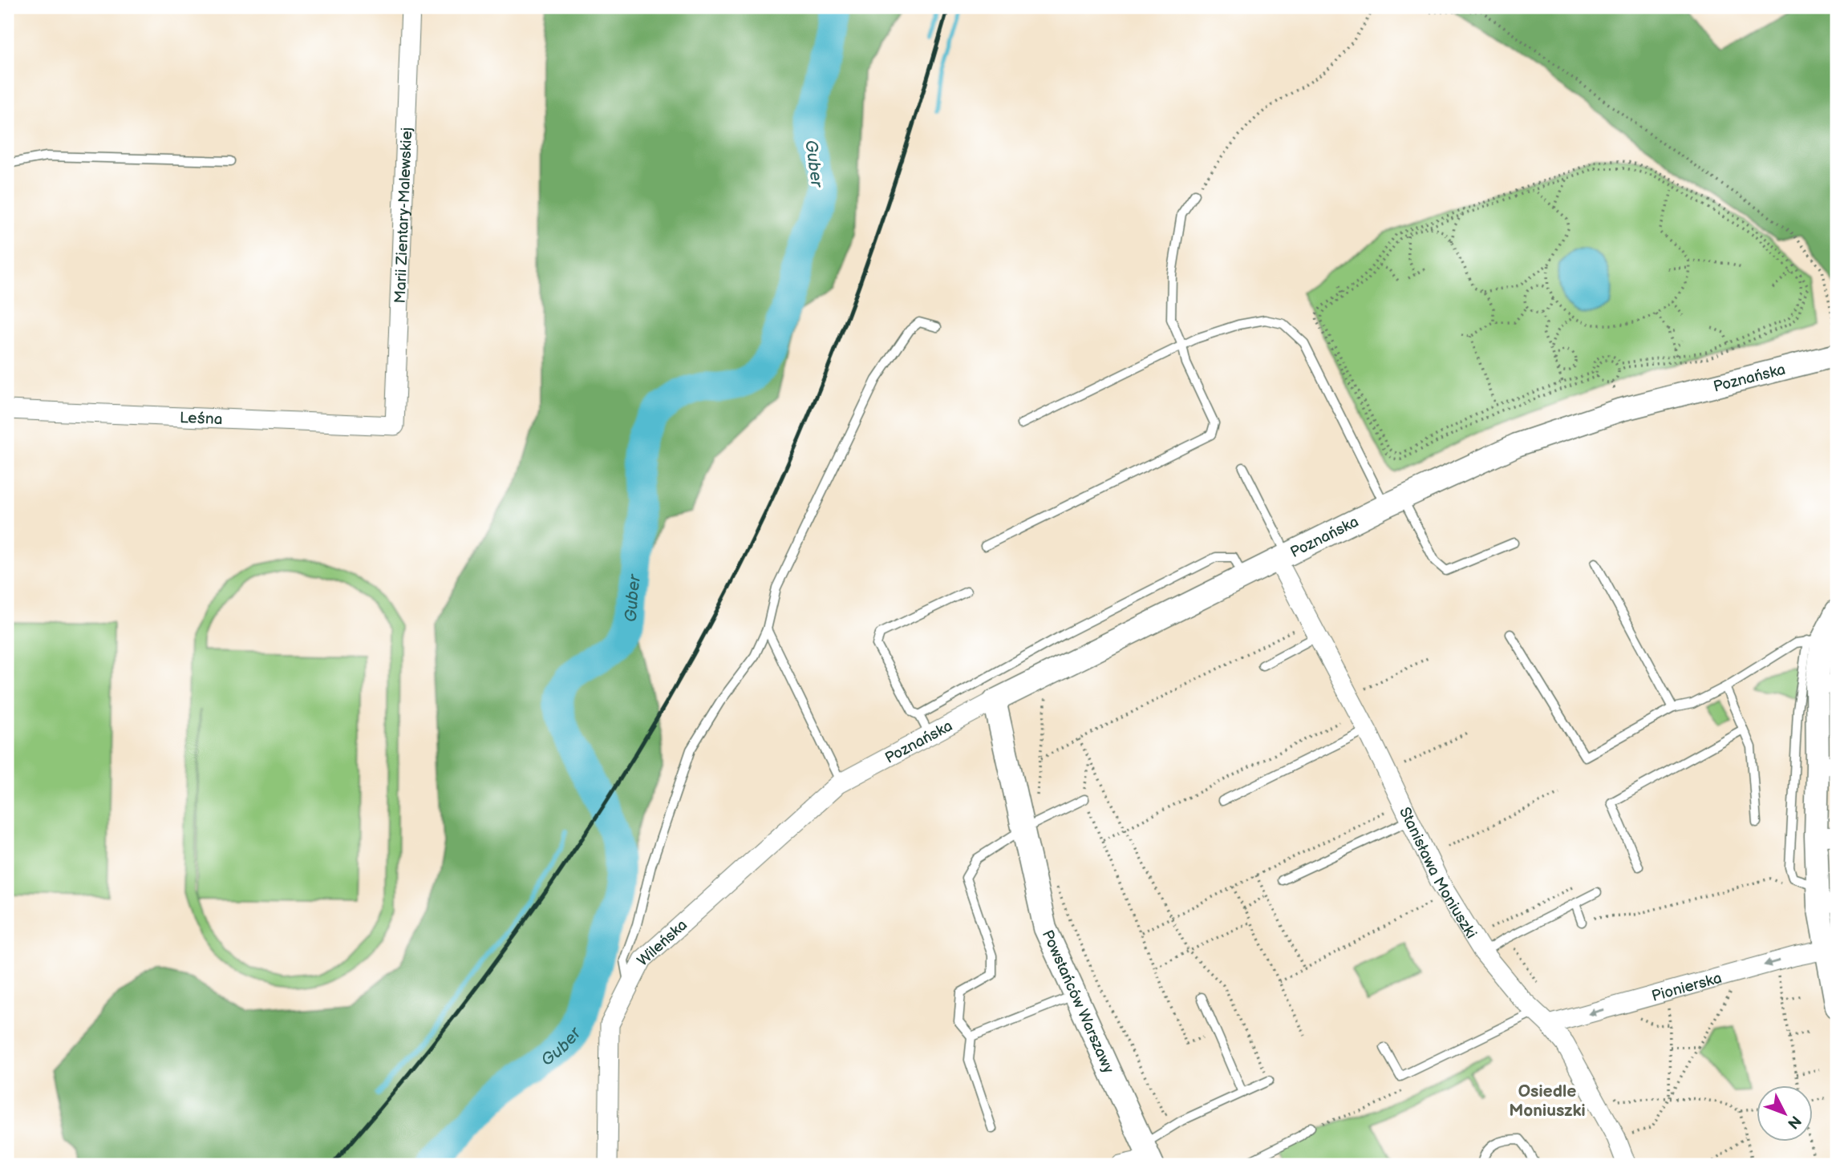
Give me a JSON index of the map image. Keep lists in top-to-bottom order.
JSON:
{
  "streets": {
    "street": [
      "Marii Zientary-Malewskiej",
      "Poznańska",
      "Leśna",
      "Stanisława Moniuszki",
      "Wileńska",
      "Pionierska",
      "Powstańców Warszawy"
    ]
  },
  "crossings": [
    ["Marii Zientary-Malewskiej", "Leśna"],
    ["Poznańska", "Stanisława Moniuszki"],
    ["Poznańska", "Wileńska"],
    ["Poznańska", "Powstańców Warszawy"],
    ["Stanisława Moniuszki", "Pionierska"]
  ],
  "one_way": ["Pionierska"],
  "districts": ["Osiedle Moniuszki"],
  "water": ["Guber"],
  "north": "bottom right"
}
